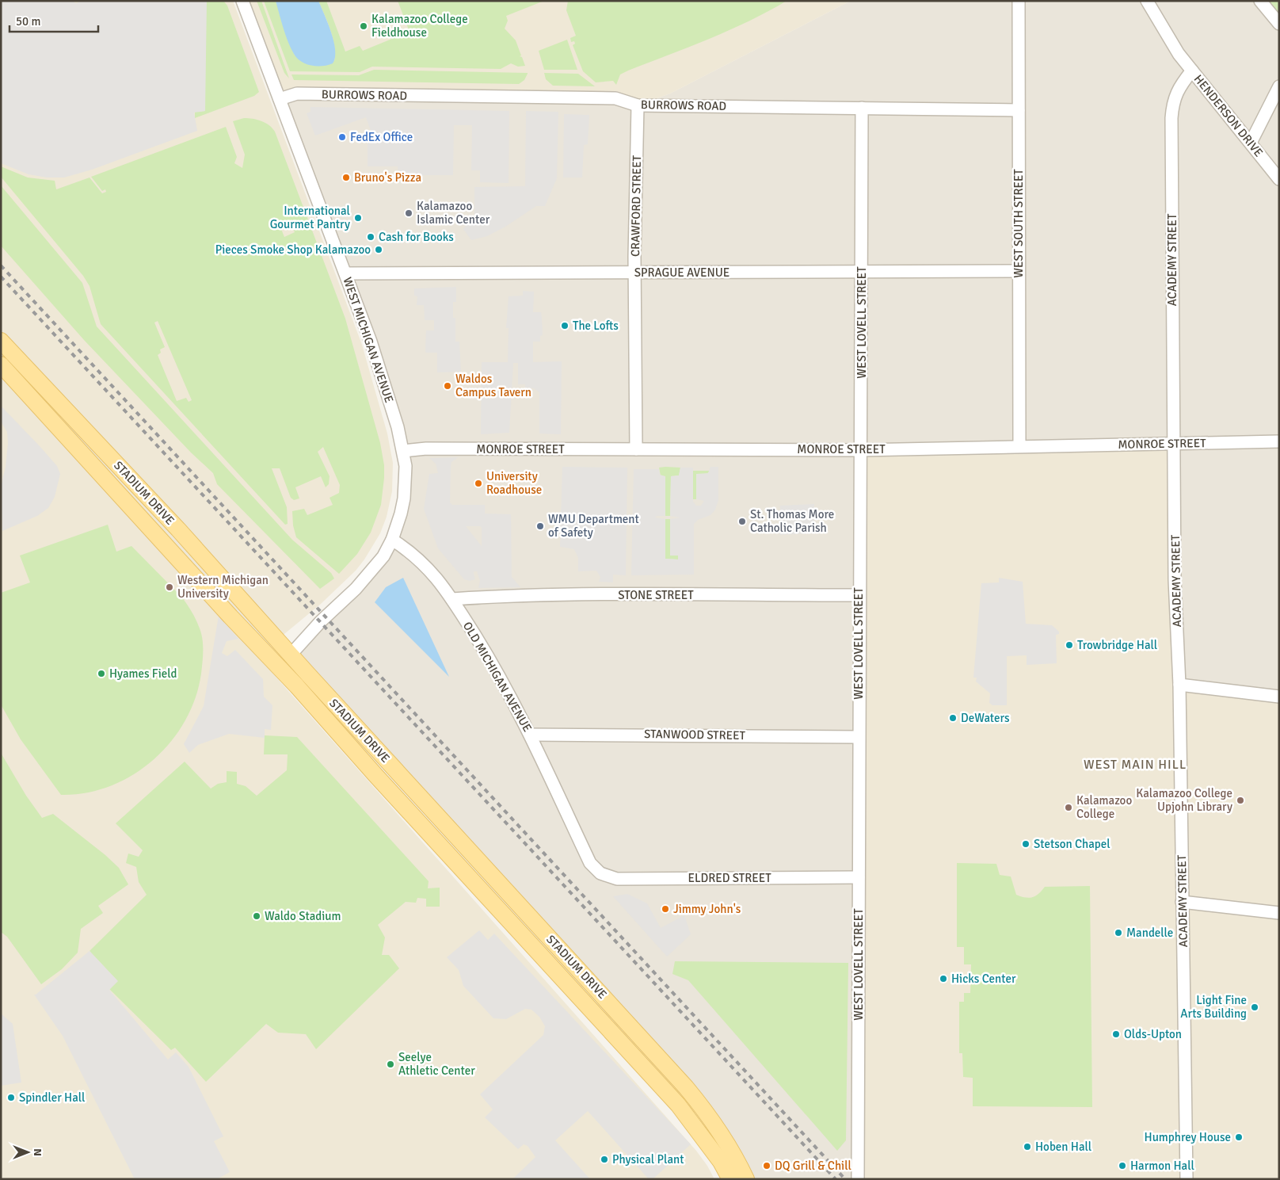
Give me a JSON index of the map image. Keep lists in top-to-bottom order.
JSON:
{
  "streets": {
    "main road": ["STADIUM DRIVE"],
    "street": [
      "BURROWS ROAD",
      "HENDERSON DRIVE",
      "CRAWFORD STREET",
      "WEST SOUTH STREET",
      "ACADEMY STREET",
      "SPRAGUE AVENUE",
      "WEST LOVELL STREET",
      "WEST MICHIGAN AVENUE",
      "MONROE STREET",
      "STONE STREET",
      "OLD MICHIGAN AVENUE",
      "STANWOOD STREET",
      "ELDRED STREET"
    ]
  },
  "crossings": [
    ["BURROWS ROAD", "CRAWFORD STREET"],
    ["BURROWS ROAD", "WEST SOUTH STREET"],
    ["BURROWS ROAD", "WEST LOVELL STREET"],
    ["BURROWS ROAD", "WEST MICHIGAN AVENUE"],
    ["HENDERSON DRIVE", "ACADEMY STREET"],
    ["CRAWFORD STREET", "SPRAGUE AVENUE"],
    ["CRAWFORD STREET", "MONROE STREET"],
    ["WEST SOUTH STREET", "SPRAGUE AVENUE"],
    ["WEST SOUTH STREET", "MONROE STREET"],
    ["ACADEMY STREET", "MONROE STREET"],
    ["SPRAGUE AVENUE", "WEST LOVELL STREET"],
    ["SPRAGUE AVENUE", "WEST MICHIGAN AVENUE"],
    ["WEST LOVELL STREET", "MONROE STREET"],
    ["WEST LOVELL STREET", "STONE STREET"],
    ["WEST LOVELL STREET", "STANWOOD STREET"],
    ["WEST LOVELL STREET", "ELDRED STREET"],
    ["WEST MICHIGAN AVENUE", "MONROE STREET"],
    ["WEST MICHIGAN AVENUE", "STADIUM DRIVE"],
    ["WEST MICHIGAN AVENUE", "OLD MICHIGAN AVENUE"],
    ["STONE STREET", "OLD MICHIGAN AVENUE"],
    ["OLD MICHIGAN AVENUE", "STANWOOD STREET"],
    ["OLD MICHIGAN AVENUE", "ELDRED STREET"]
  ],
  "districts": ["WEST MAIN HILL"],
  "places": [
    "Kalamazoo College Fieldhouse",
    "FedEx Office",
    "Bruno's Pizza",
    "Kalamazoo Islamic Center",
    "International Gourmet Pantry",
    "Cash for Books",
    "Pieces Smoke Shop Kalamazoo",
    "The Lofts",
    "Waldos Campus Tavern",
    "University Roadhouse",
    "St. Thomas More Catholic Parish",
    "WMU Department of Safety",
    "Western Michigan University",
    "Trowbridge Hall",
    "Hyames Field",
    "DeWaters",
    "Kalamazoo College Upjohn Library",
    "Kalamazoo College",
    "Stetson Chapel",
    "Jimmy John's",
    "Waldo Stadium",
    "Mandelle",
    "Hicks Center",
    "Light Fine Arts Building",
    "Olds-Upton",
    "Seelye Athletic Center",
    "Spindler Hall",
    "Humphrey House",
    "Hoben Hall",
    "Physical Plant",
    "DQ Grill & Chill",
    "Harmon Hall"
  ],
  "scale_bar": "50 m",
  "north": "right"
}
